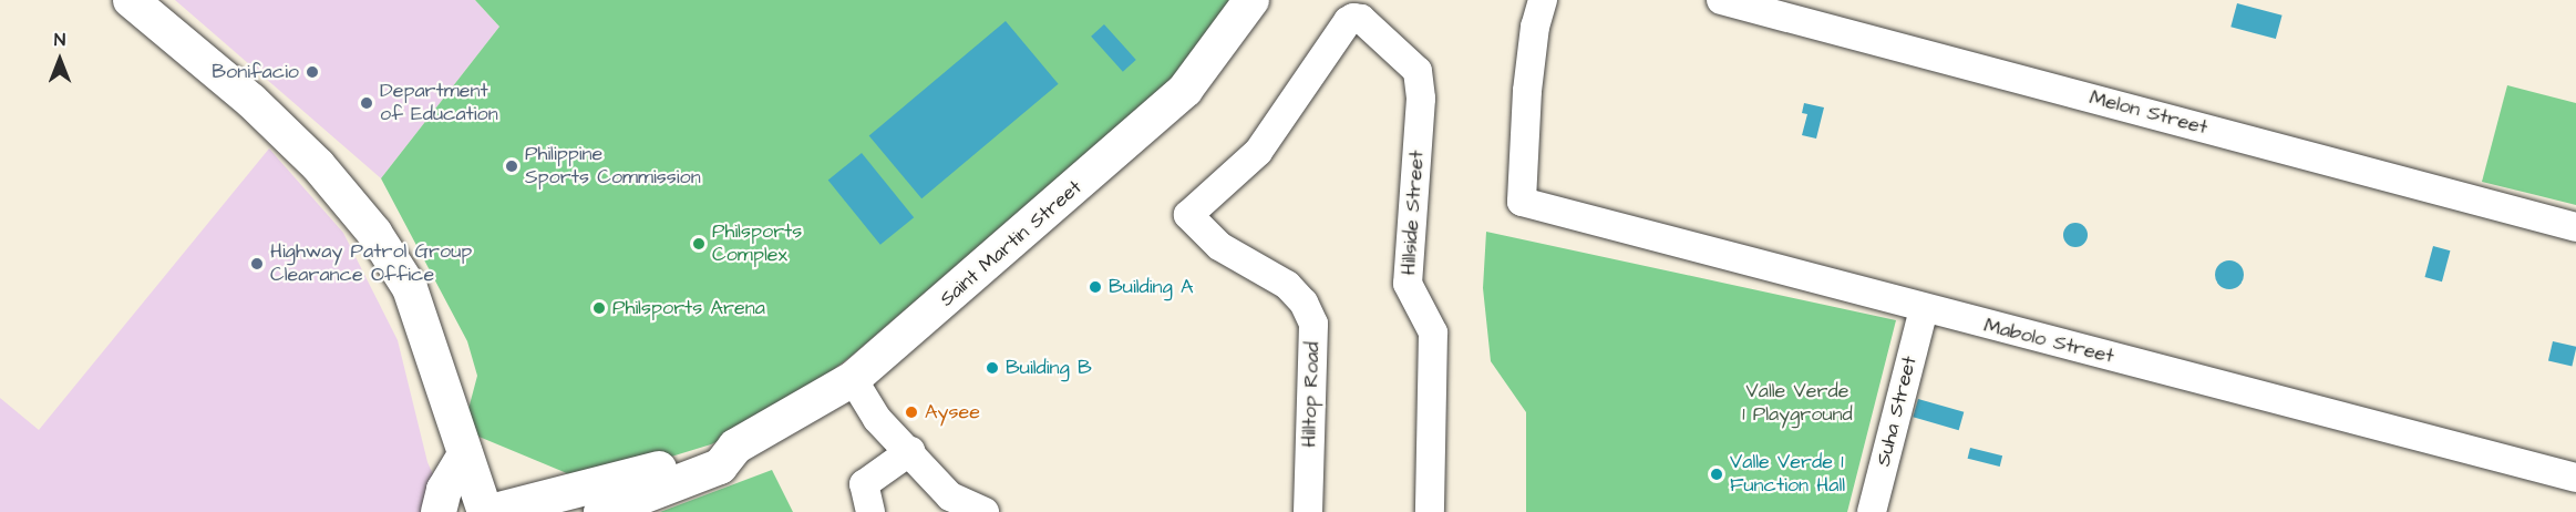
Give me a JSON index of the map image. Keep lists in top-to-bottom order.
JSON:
{
  "streets": {
    "street": [
      "Melon Street",
      "Hillside Street",
      "Saint Martin Street",
      "Mabolo Street",
      "Hilltop Road",
      "Suha Street"
    ]
  },
  "crossings": [
    ["Hillside Street", "Hilltop Road"],
    ["Mabolo Street", "Suha Street"]
  ],
  "parks": ["Valle Verde 1 Playground"],
  "places": [
    "Bonifacio",
    "Department of Education",
    "Philippine Sports Commission",
    "Philsports Complex",
    "Highway Patrol Group Clearance Office",
    "Building A",
    "Philsports Arena",
    "Building B",
    "Aysee",
    "Valle Verde 1 Function Hall"
  ],
  "north": "top"
}
